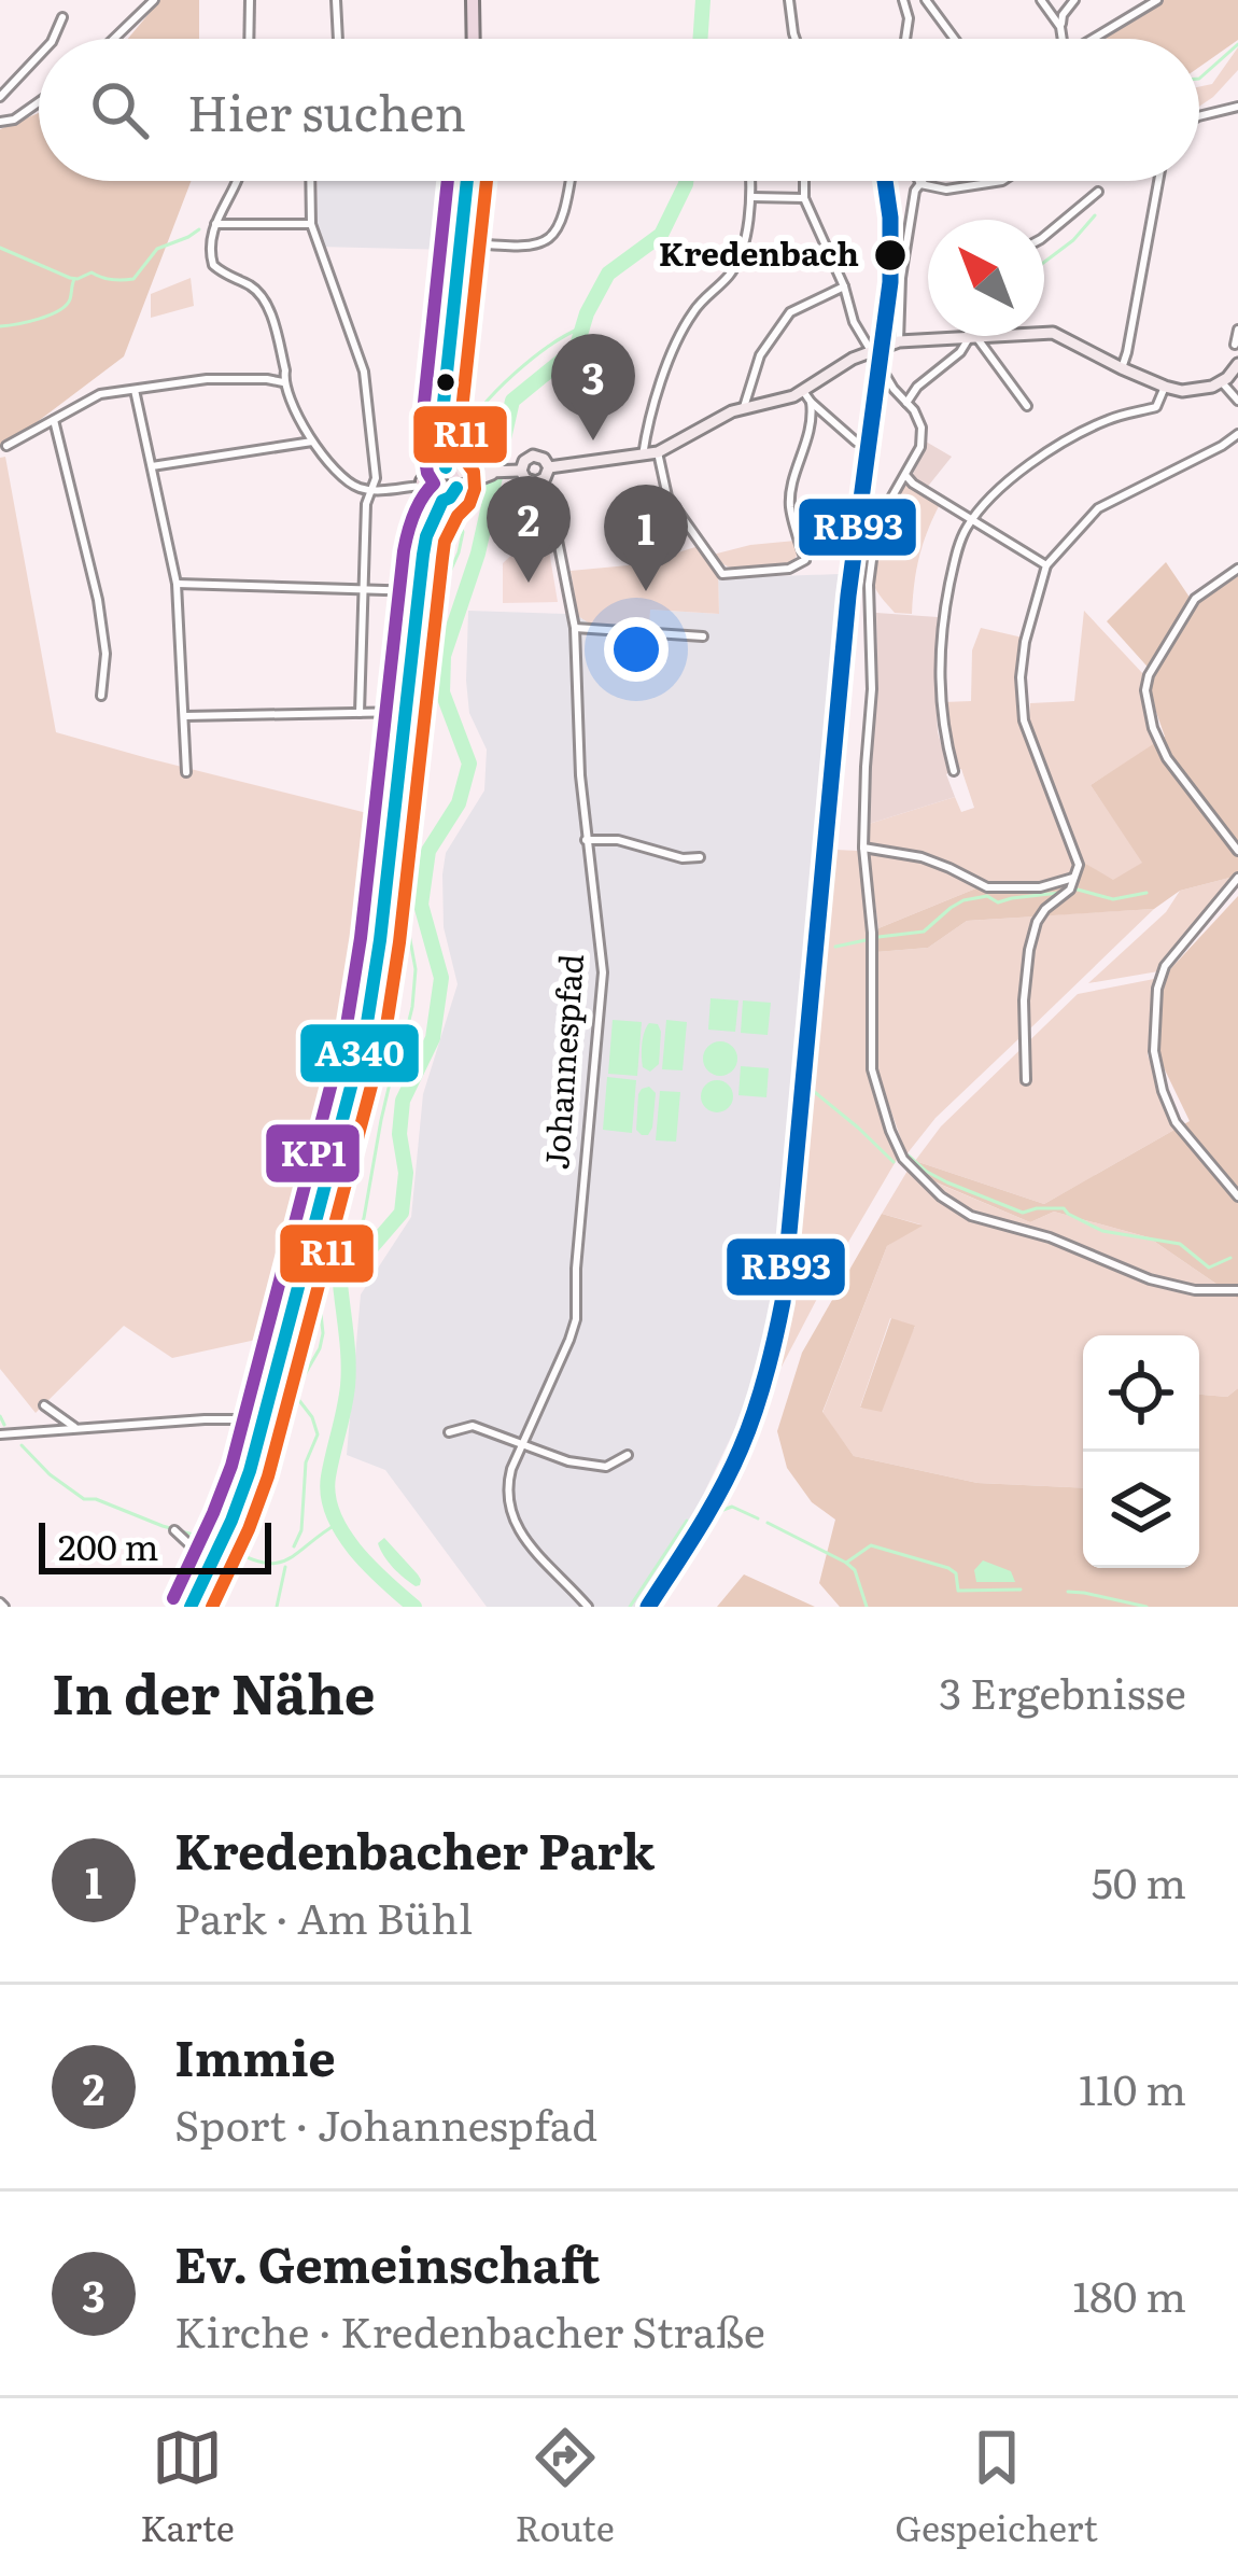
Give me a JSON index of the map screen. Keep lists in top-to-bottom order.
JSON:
{
  "streets": {
    "street": ["Johannespfad"]
  },
  "places": ["Kredenbach"],
  "lines": [
    "transit line RB93",
    "transit line A340",
    "transit line R11",
    "transit line KP1"
  ],
  "scale_bar": "200 m",
  "north": "top left",
  "page": {
    "search": "Hier suchen",
    "pins": ["3", "2", "1"],
    "scale": "200 m",
    "heading": ["In der Nähe", "3 Ergebnisse"],
    "list": [
      {
        "mark": "1",
        "name": "Kredenbacher Park",
        "note": "Park · Am Bühl",
        "value": "50 m"
      },
      {
        "mark": "2",
        "name": "Immie",
        "note": "Sport · Johannespfad",
        "value": "110 m"
      },
      {
        "mark": "3",
        "name": "Ev. Gemeinschaft",
        "note": "Kirche · Kredenbacher Straße",
        "value": "180 m"
      }
    ],
    "nav": ["Karte", "Route", "Gespeichert"]
  }
}
